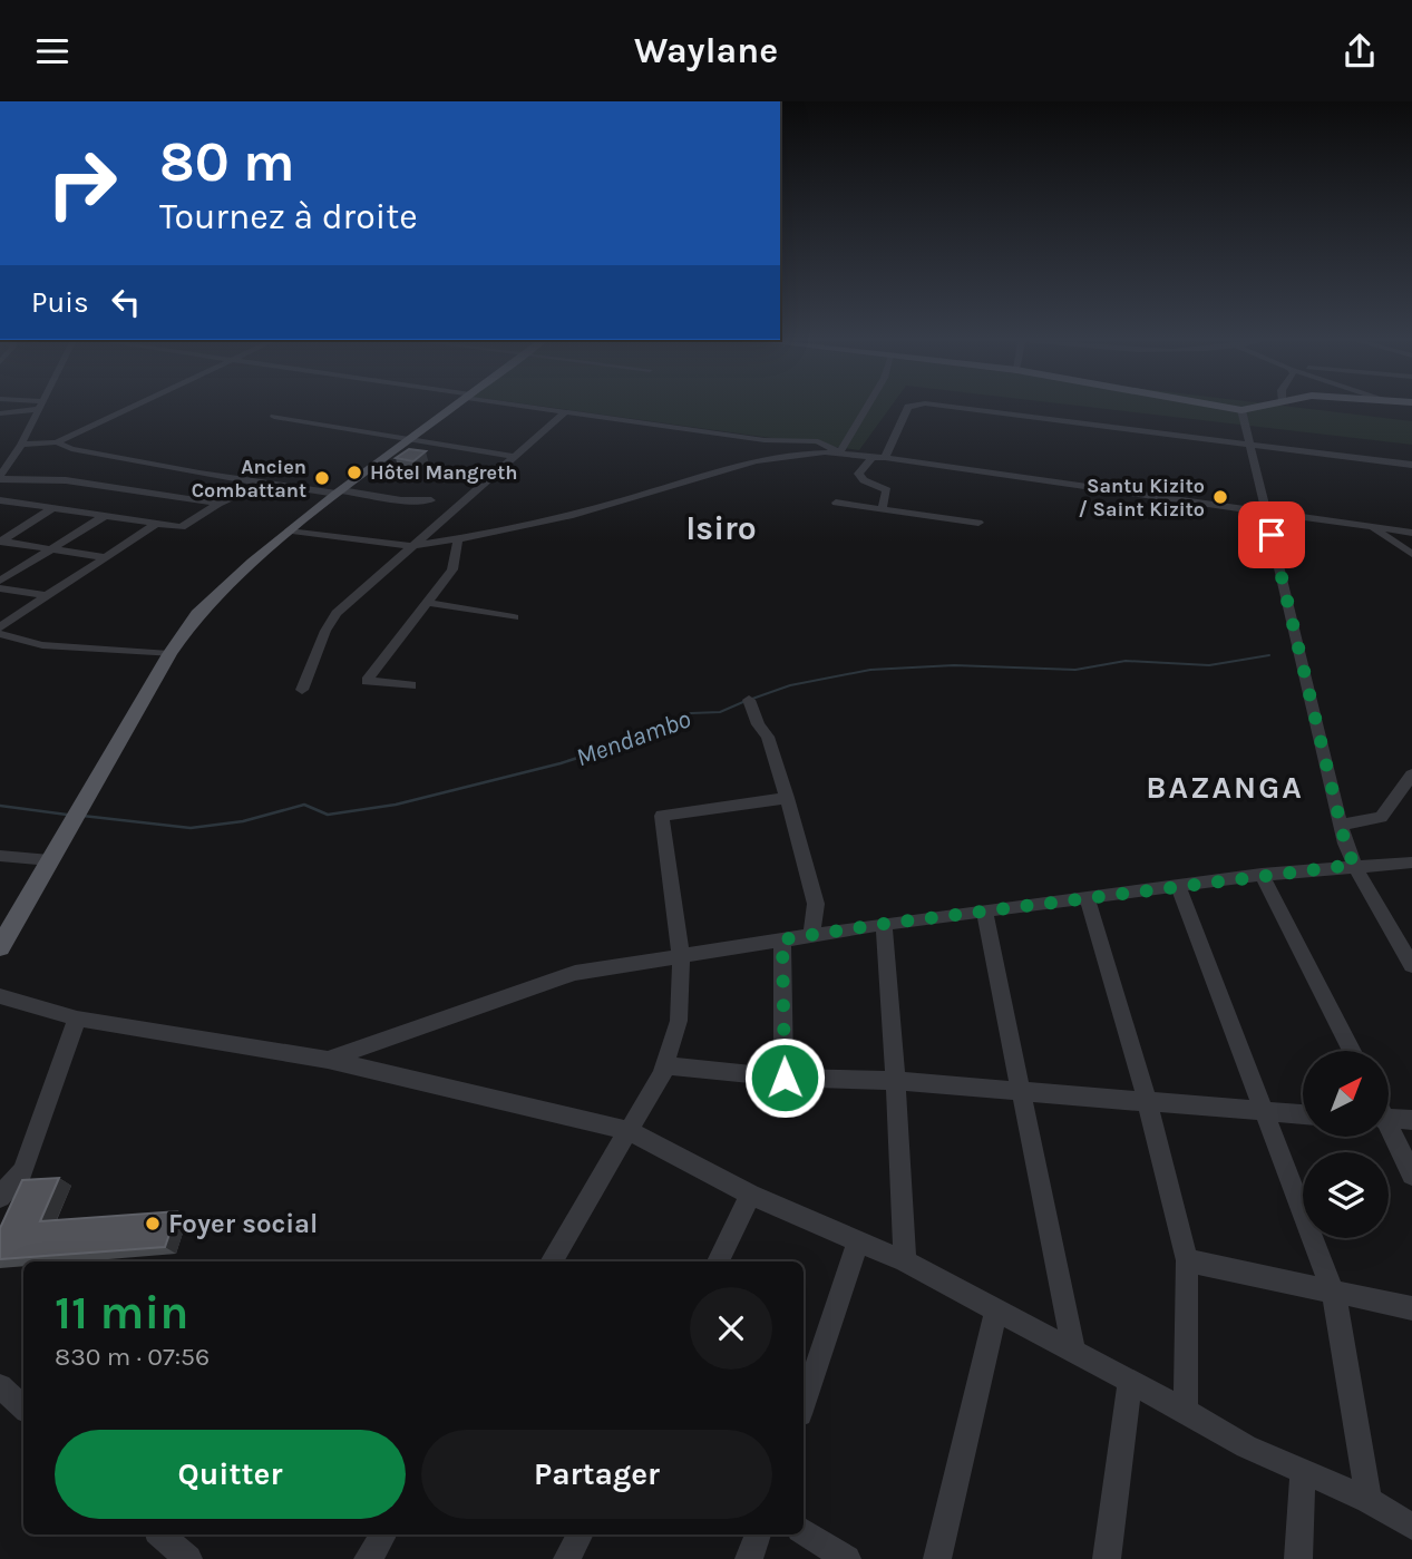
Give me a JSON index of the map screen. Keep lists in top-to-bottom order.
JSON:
{
  "districts": ["Isiro", "BAZANGA"],
  "water": ["Mendambo"],
  "places": [
    "Hôtel Mangreth",
    "Ancien Combattant",
    "Santu Kizito / Saint Kizito",
    "Foyer social"
  ],
  "north": "top right",
  "page": {
    "header": "Waylane",
    "turn": ["80 m", "Tournez à droite"],
    "then": "Puis",
    "heading": ["11 min", "830 m · 07:56"],
    "buttons": ["Quitter", "Partager"]
  }
}
